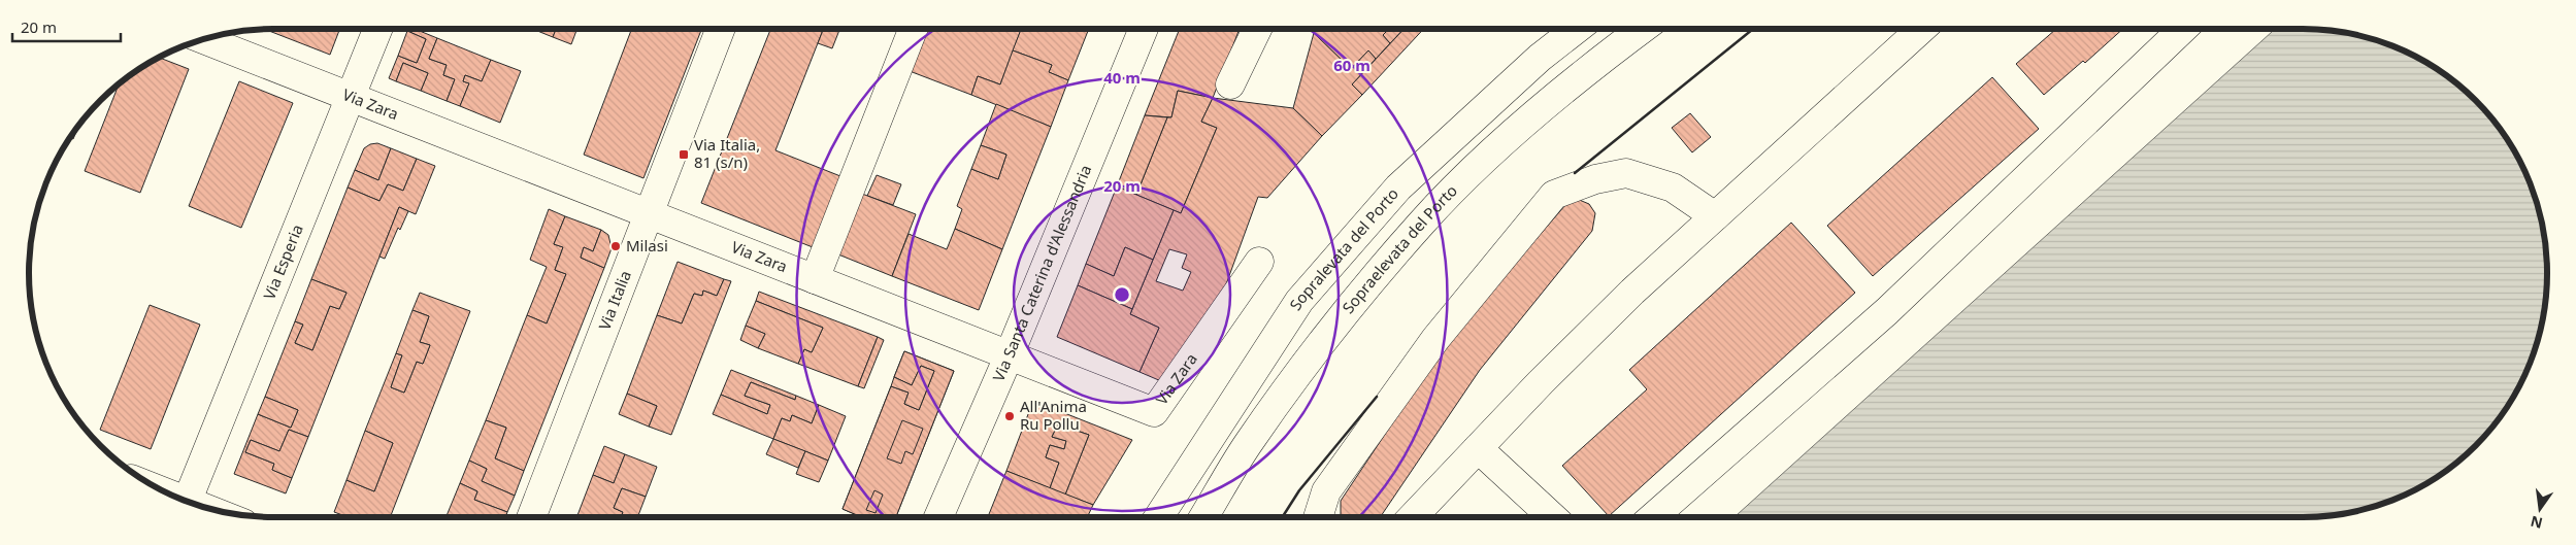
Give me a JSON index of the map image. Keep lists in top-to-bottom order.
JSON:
{
  "streets": {
    "street": [
      "Via Zara",
      "Sopralevata del Porto",
      "Sopraelevata del Porto",
      "Via Esperia",
      "Via Santa Caterina d'Alessandria",
      "Via Italia"
    ]
  },
  "crossings": [
    ["Via Zara", "Via Esperia"],
    ["Via Zara", "Via Santa Caterina d'Alessandria"],
    ["Via Zara", "Via Italia"]
  ],
  "places": {
    "transit": ["Via Italia, 81 (s/n)"],
    "other": ["Milasi", "All'Anima Ru Pollu"]
  },
  "scale_bar": "20 m",
  "north": "bottom",
  "rings": ["60 m", "40 m", "20 m"]
}
